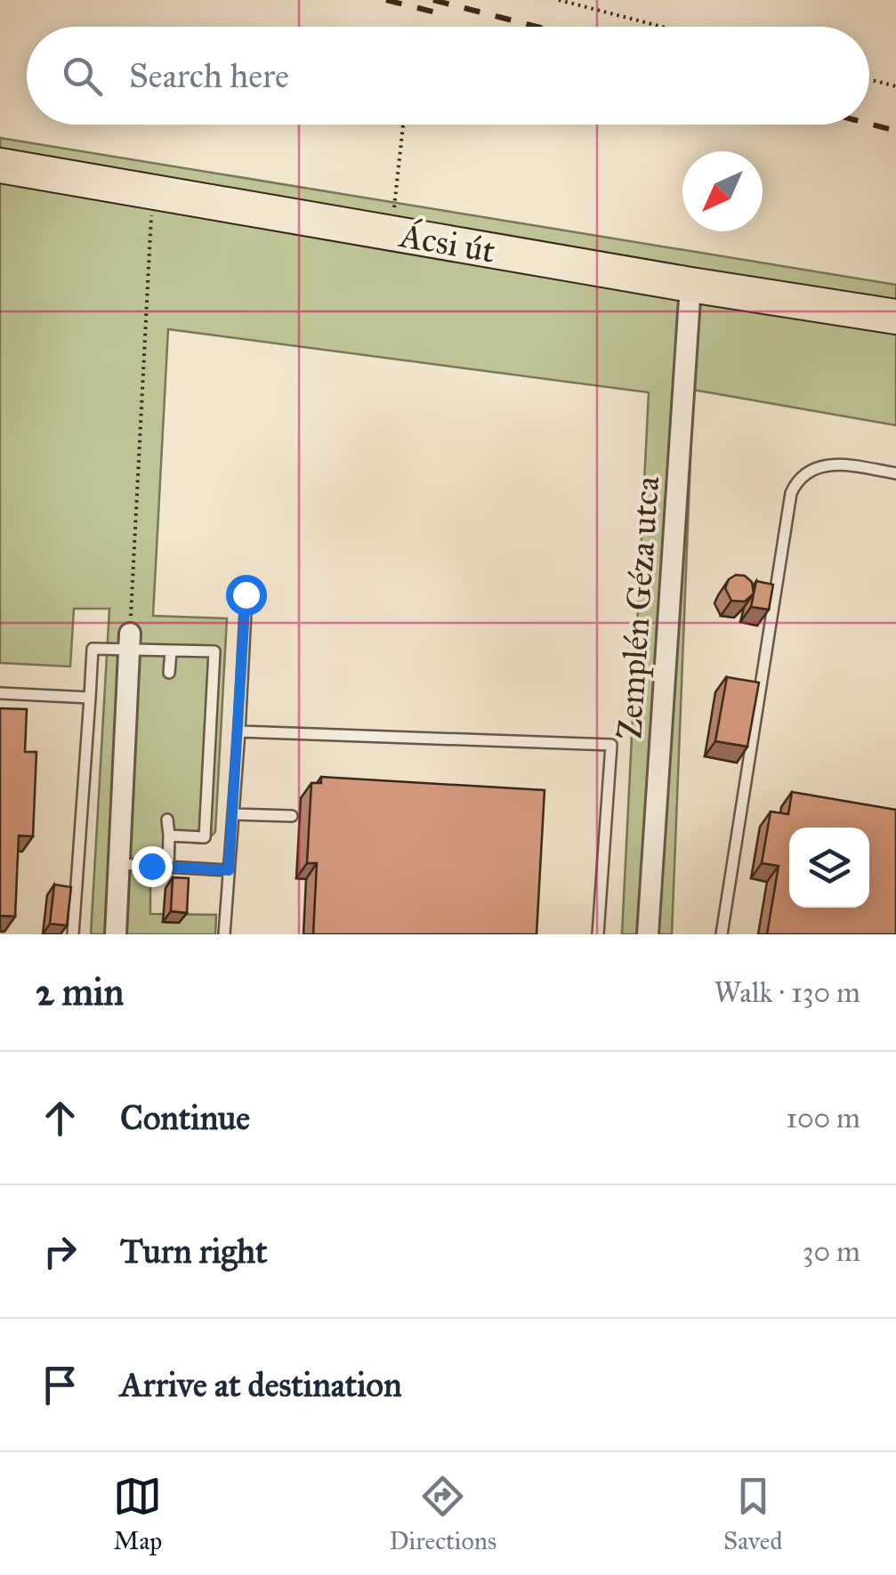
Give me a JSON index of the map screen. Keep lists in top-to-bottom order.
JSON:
{
  "streets": {
    "main road": ["Ácsi út"],
    "street": ["Zemplén Géza utca"]
  },
  "crossings": [
    ["Ácsi út", "Zemplén Géza utca"]
  ],
  "north": "bottom left",
  "page": {
    "search": "Search here",
    "heading": ["2 min", "Walk · 130 m"],
    "list": [
      ["Continue", "100 m"],
      ["Turn right", "30 m"],
      "Arrive at destination"
    ],
    "nav": ["Map", "Directions", "Saved"]
  }
}
